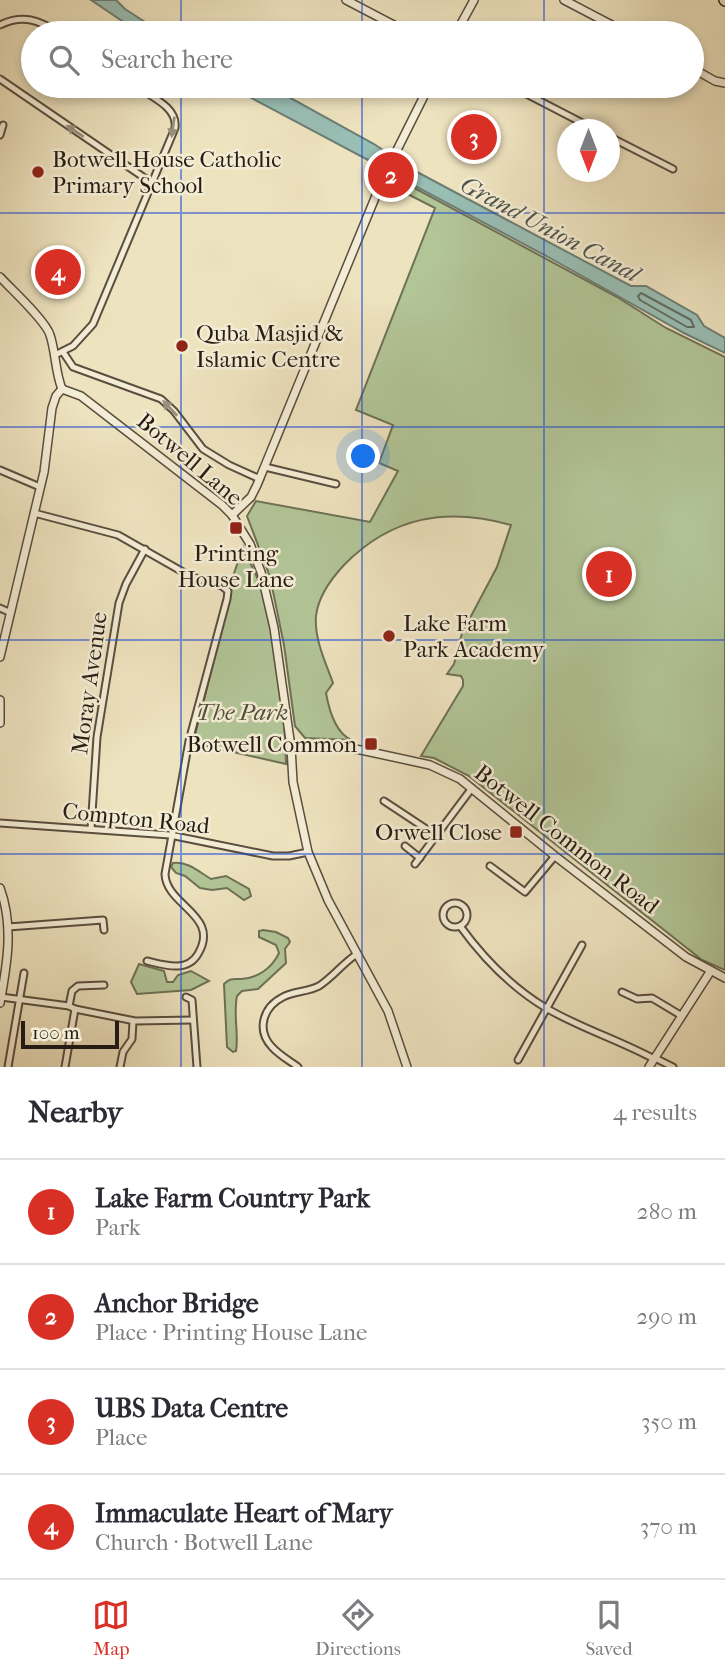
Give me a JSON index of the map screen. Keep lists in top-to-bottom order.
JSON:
{
  "streets": {
    "street": [
      "Botwell Lane",
      "Moray Avenue",
      "Compton Road",
      "Botwell Common Road"
    ]
  },
  "crossings": [
    ["Botwell Lane", "Compton Road"],
    ["Botwell Lane", "Botwell Common Road"],
    ["Moray Avenue", "Compton Road"]
  ],
  "water": ["Grand Union Canal"],
  "parks": ["The Park"],
  "places": {
    "other": ["Botwell House Catholic Primary School", "Quba Masjid & Islamic Centre", "Lake Farm Park Academy"],
    "transit": ["Printing House Lane", "Botwell Common", "Orwell Close"]
  },
  "scale_bar": "100 m",
  "north": "bottom",
  "page": {
    "search": "Search here",
    "pins": [
      "3",
      "2",
      "4",
      "1"
    ],
    "scale": "100 m",
    "heading": ["Nearby", "4 results"],
    "list": [
      {
        "mark": "1",
        "name": "Lake Farm Country Park",
        "note": "Park",
        "value": "280 m"
      },
      {
        "mark": "2",
        "name": "Anchor Bridge",
        "note": "Place · Printing House Lane",
        "value": "290 m"
      },
      {
        "mark": "3",
        "name": "UBS Data Centre",
        "note": "Place",
        "value": "350 m"
      },
      {
        "mark": "4",
        "name": "Immaculate Heart of Mary",
        "note": "Church · Botwell Lane",
        "value": "370 m"
      }
    ],
    "nav": ["Map", "Directions", "Saved"]
  }
}
